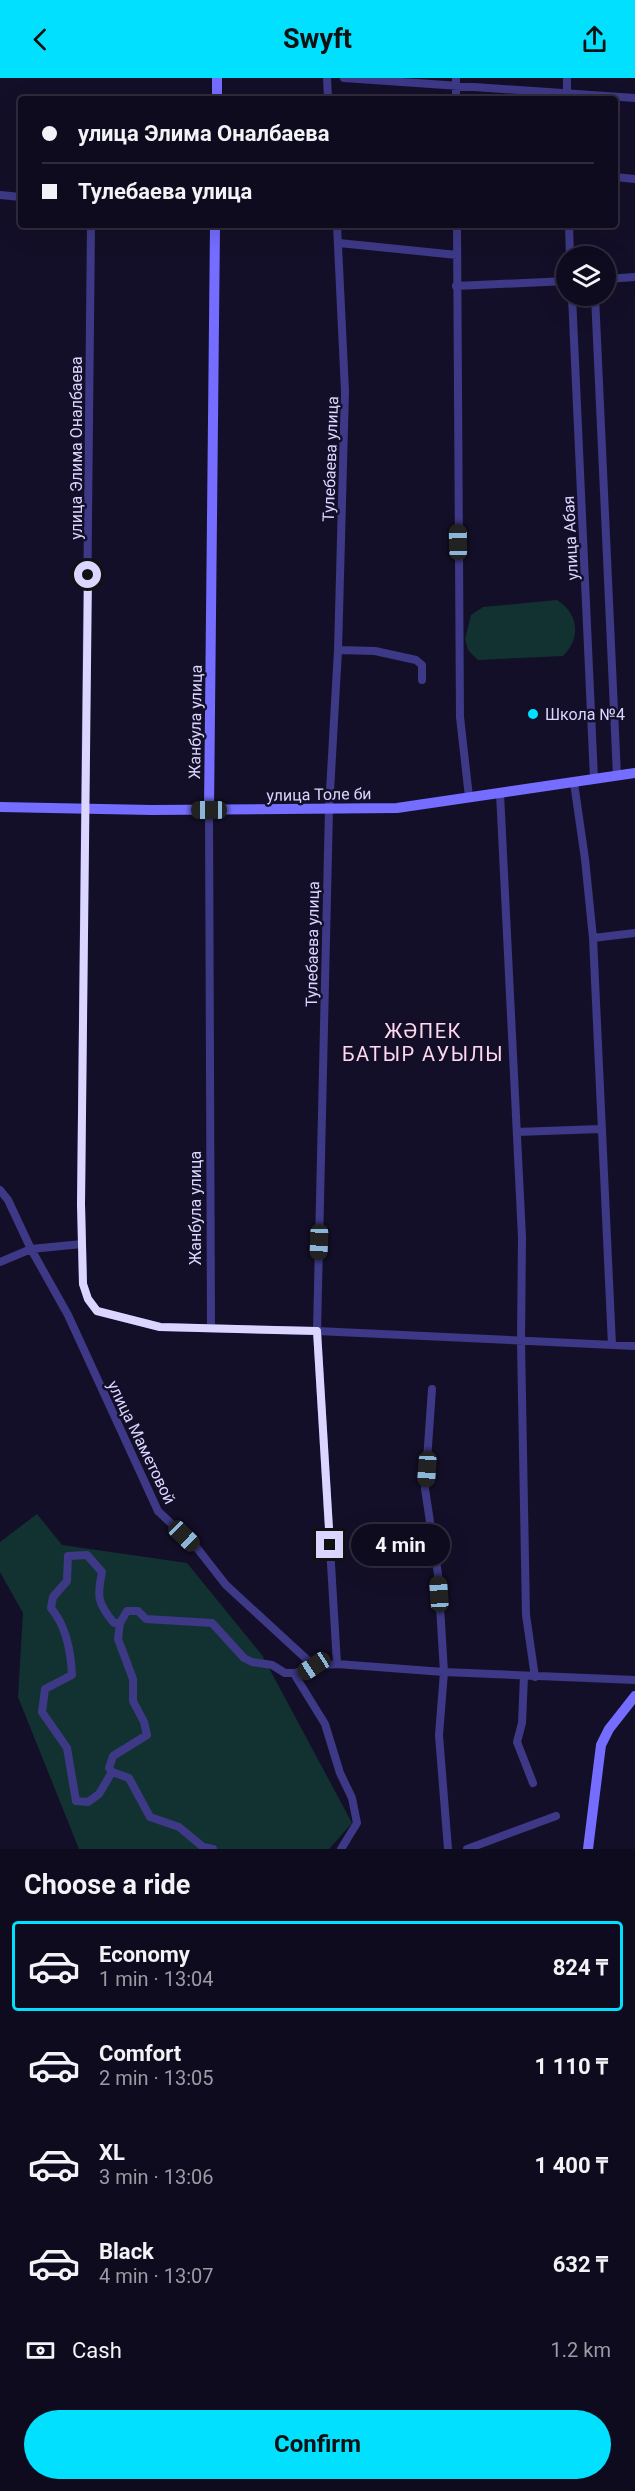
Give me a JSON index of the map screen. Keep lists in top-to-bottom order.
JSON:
{
  "streets": {
    "street": [
      "улица Элима Оналбаева",
      "Тулебаева улица",
      "улица Абая",
      "Жанбула улица",
      "улица Толе би",
      "улица Маметовой"
    ]
  },
  "crossings": [
    ["улица Элима Оналбаева", "Жанбула улица"],
    ["улица Элима Оналбаева", "улица Толе би"],
    ["Тулебаева улица", "улица Толе би"],
    ["улица Абая", "улица Толе би"],
    ["Жанбула улица", "улица Толе би"]
  ],
  "districts": ["ЖӘПЕК БАТЫР АУЫЛЫ"],
  "places": ["Школа №4"],
  "page": {
    "header": "Swyft",
    "banner": ["улица Элима Оналбаева", "Тулебаева улица"],
    "bubble": "4 min",
    "heading": "Choose a ride",
    "list": [
      {
        "name": "Economy",
        "note": "1 min · 13:04",
        "value": "824 ₸"
      },
      {
        "name": "Comfort",
        "note": "2 min · 13:05",
        "value": "1 110 ₸"
      },
      {
        "name": "XL",
        "note": "3 min · 13:06",
        "value": "1 400 ₸"
      },
      {
        "name": "Black",
        "note": "4 min · 13:07",
        "value": "632 ₸"
      }
    ],
    "pay": ["Cash", "1.2 km"],
    "buttons": "Confirm"
  }
}
